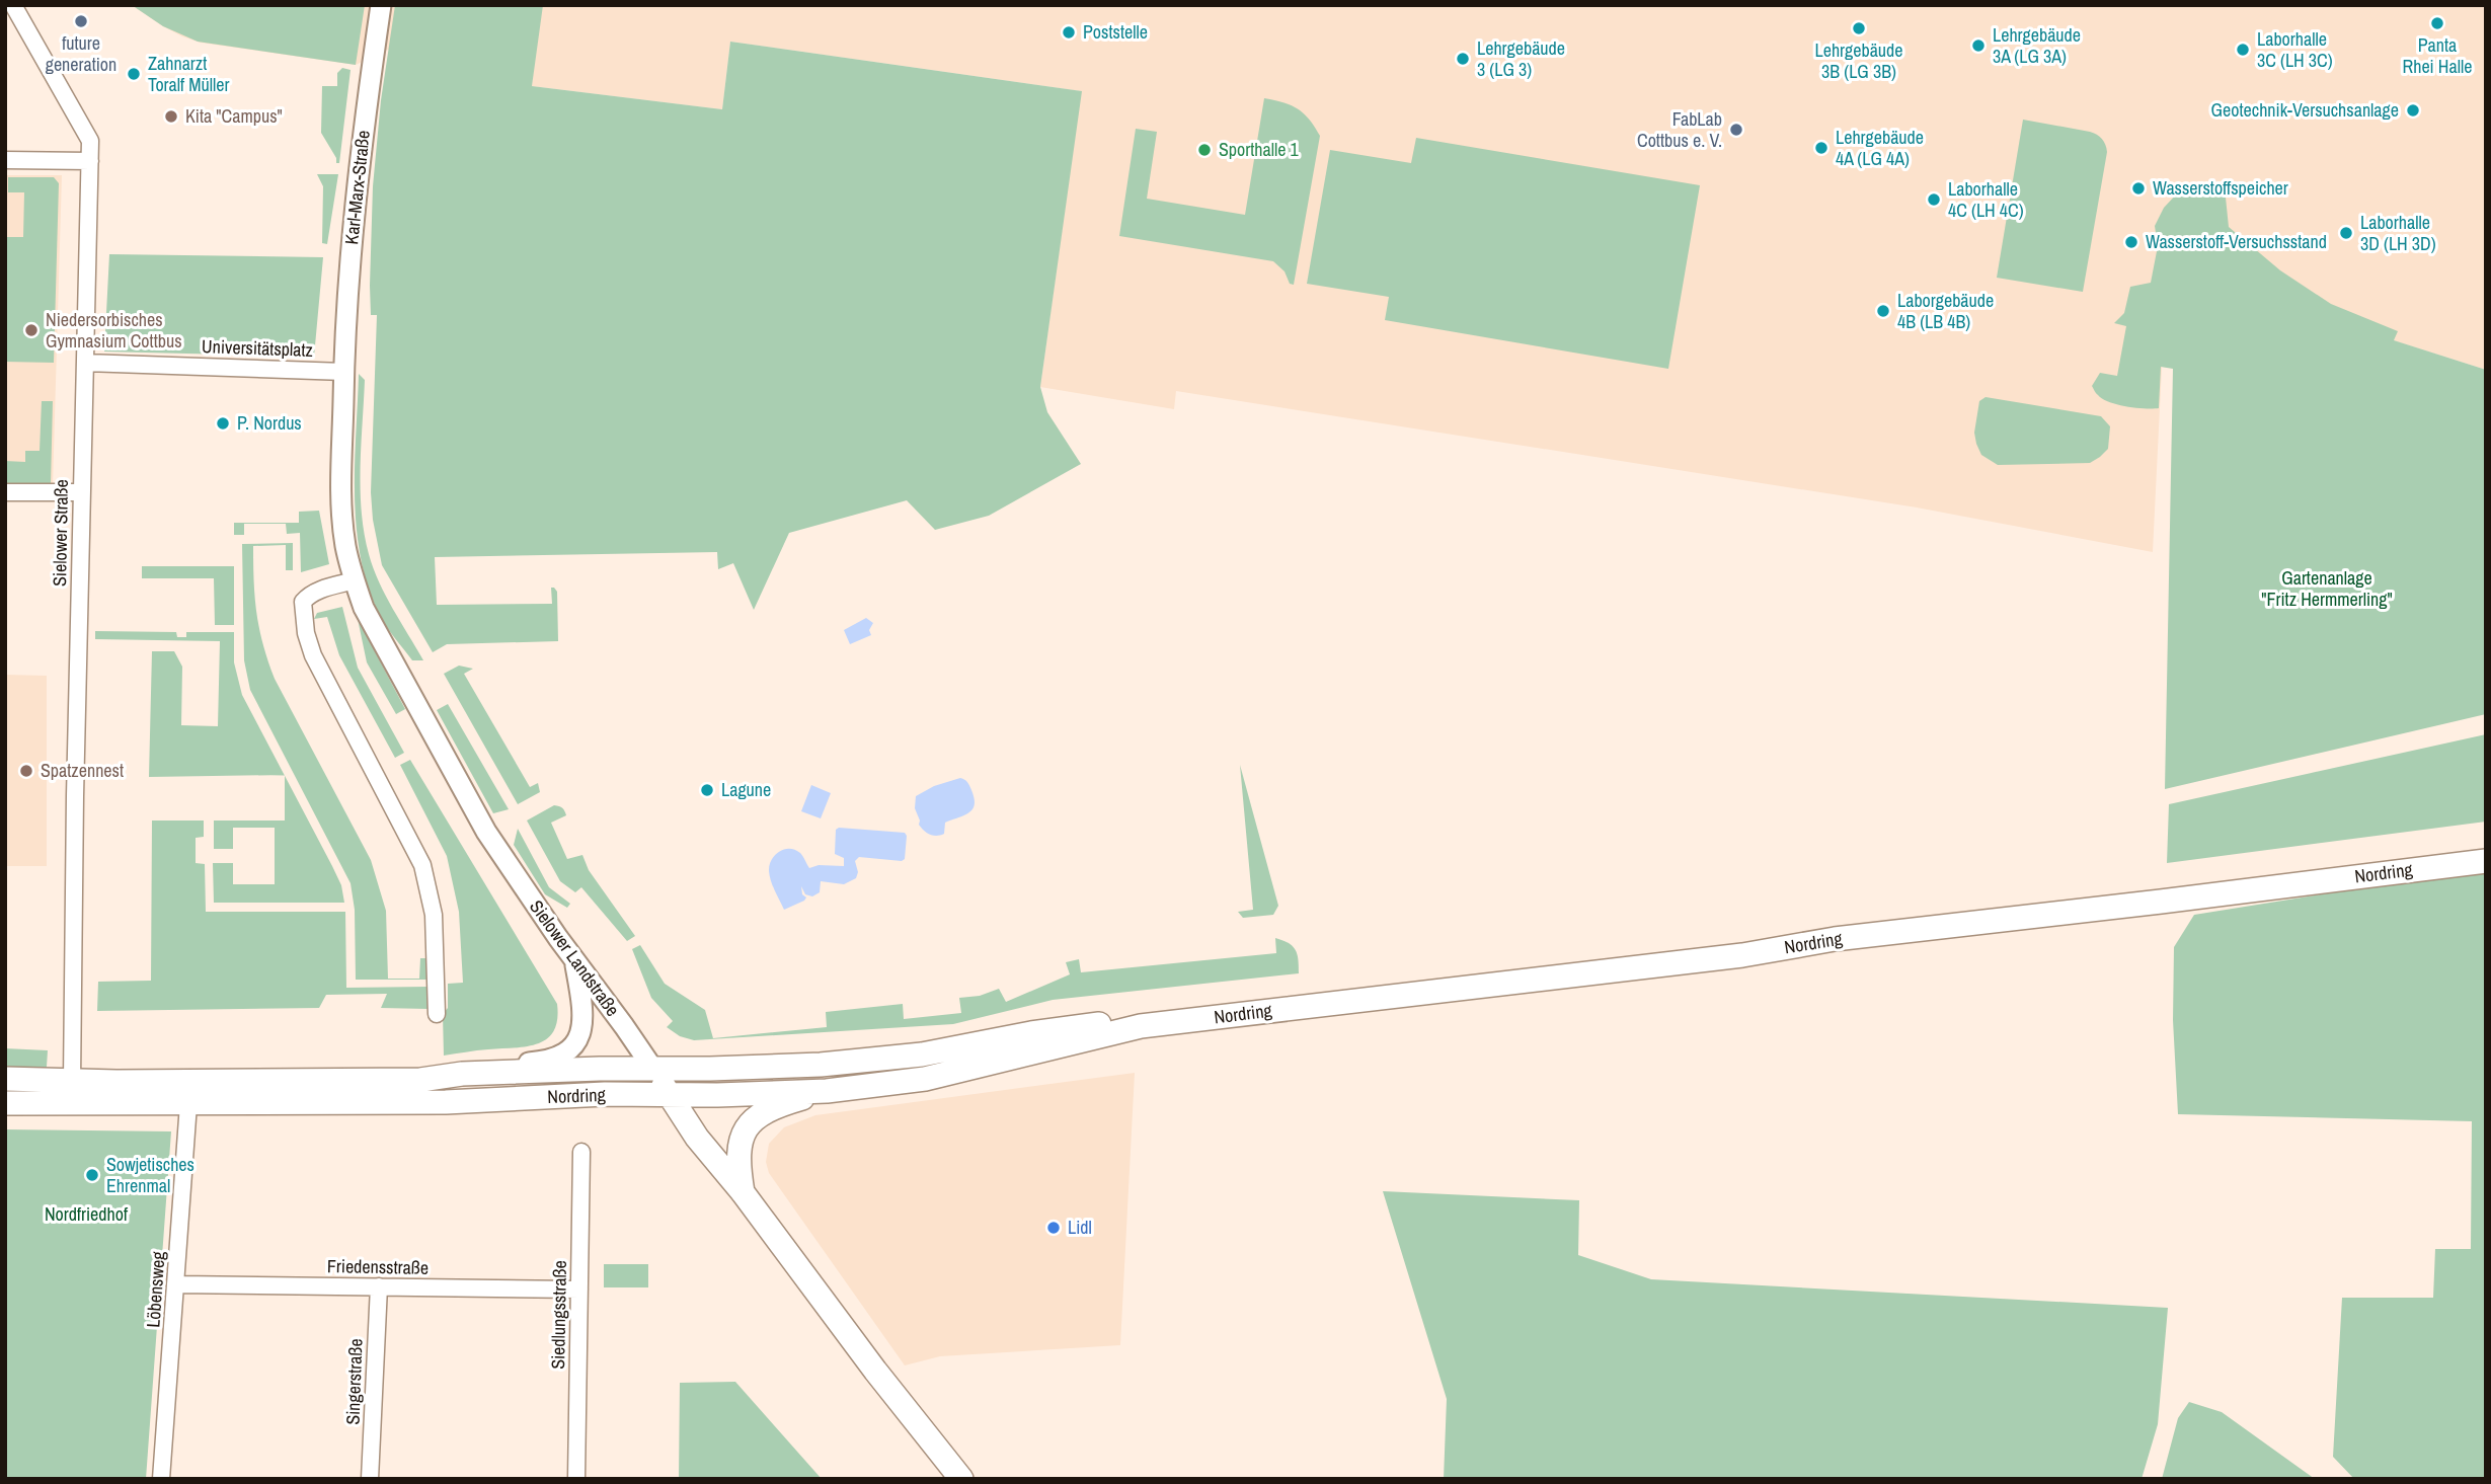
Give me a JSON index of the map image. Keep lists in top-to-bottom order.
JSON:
{
  "streets": {
    "main road": ["Nordring", "Sielower Landstraße"],
    "street": [
      "Karl-Marx-Straße",
      "Universitätsplatz",
      "Sielower Straße",
      "Friedensstraße",
      "Löbensweg",
      "Siedlungsstraße",
      "Singerstraße"
    ]
  },
  "crossings": [
    ["Karl-Marx-Straße", "Universitätsplatz"],
    ["Karl-Marx-Straße", "Sielower Landstraße"],
    ["Universitätsplatz", "Sielower Straße"],
    ["Universitätsplatz", "Sielower Landstraße"],
    ["Sielower Straße", "Nordring"],
    ["Nordring", "Sielower Landstraße"],
    ["Nordring", "Löbensweg"],
    ["Friedensstraße", "Löbensweg"],
    ["Friedensstraße", "Siedlungsstraße"],
    ["Friedensstraße", "Singerstraße"]
  ],
  "parks": ["Gartenanlage \"Fritz Hermmerling\"", "Nordfriedhof"],
  "places": [
    "future generation",
    "Panta Rhei Halle",
    "Lehrgebäude 3B (LG 3B)",
    "Poststelle",
    "Lehrgebäude 3A (LG 3A)",
    "Laborhalle 3C (LH 3C)",
    "Lehrgebäude 3 (LG 3)",
    "Zahnarzt Toralf Müller",
    "Geotechnik-Versuchsanlage",
    "Kita \"Campus\"",
    "FabLab Cottbus e. V.",
    "Lehrgebäude 4A (LG 4A)",
    "Sporthalle 1",
    "Wasserstoffspeicher",
    "Laborhalle 4C (LH 4C)",
    "Laborhalle 3D (LH 3D)",
    "Wasserstoff-Versuchsstand",
    "Laborgebäude 4B (LB 4B)",
    "Niedersorbisches Gymnasium Cottbus",
    "P. Nordus",
    "Spatzennest",
    "Lagune",
    "Sowjetisches Ehrenmal",
    "Lidl"
  ]
}
